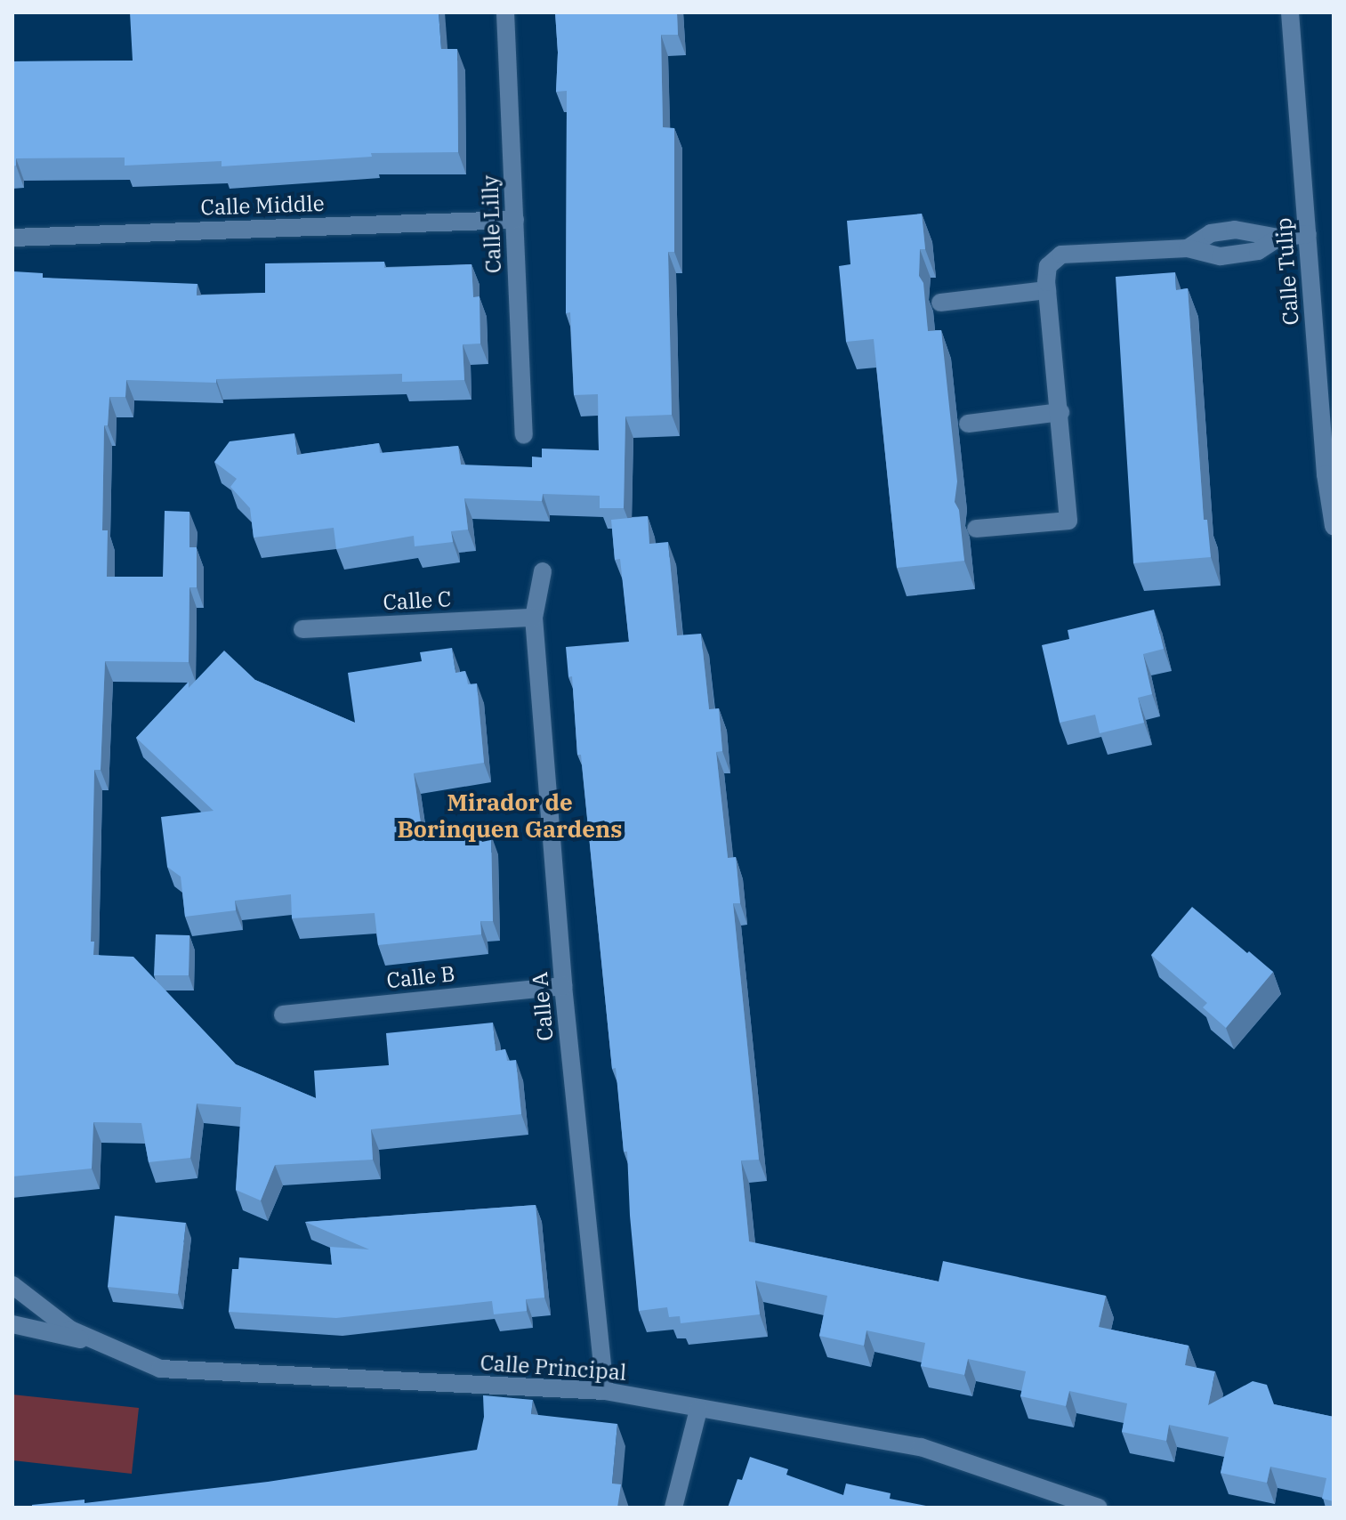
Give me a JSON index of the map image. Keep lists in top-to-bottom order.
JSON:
{
  "streets": {
    "street": [
      "Calle Middle",
      "Calle Lilly",
      "Calle Tulip",
      "Calle C",
      "Calle B",
      "Calle A",
      "Calle Principal"
    ]
  },
  "crossings": [
    ["Calle Middle", "Calle Lilly"],
    ["Calle C", "Calle A"],
    ["Calle B", "Calle A"],
    ["Calle A", "Calle Principal"]
  ],
  "districts": ["Mirador de Borinquen Gardens"]
}
